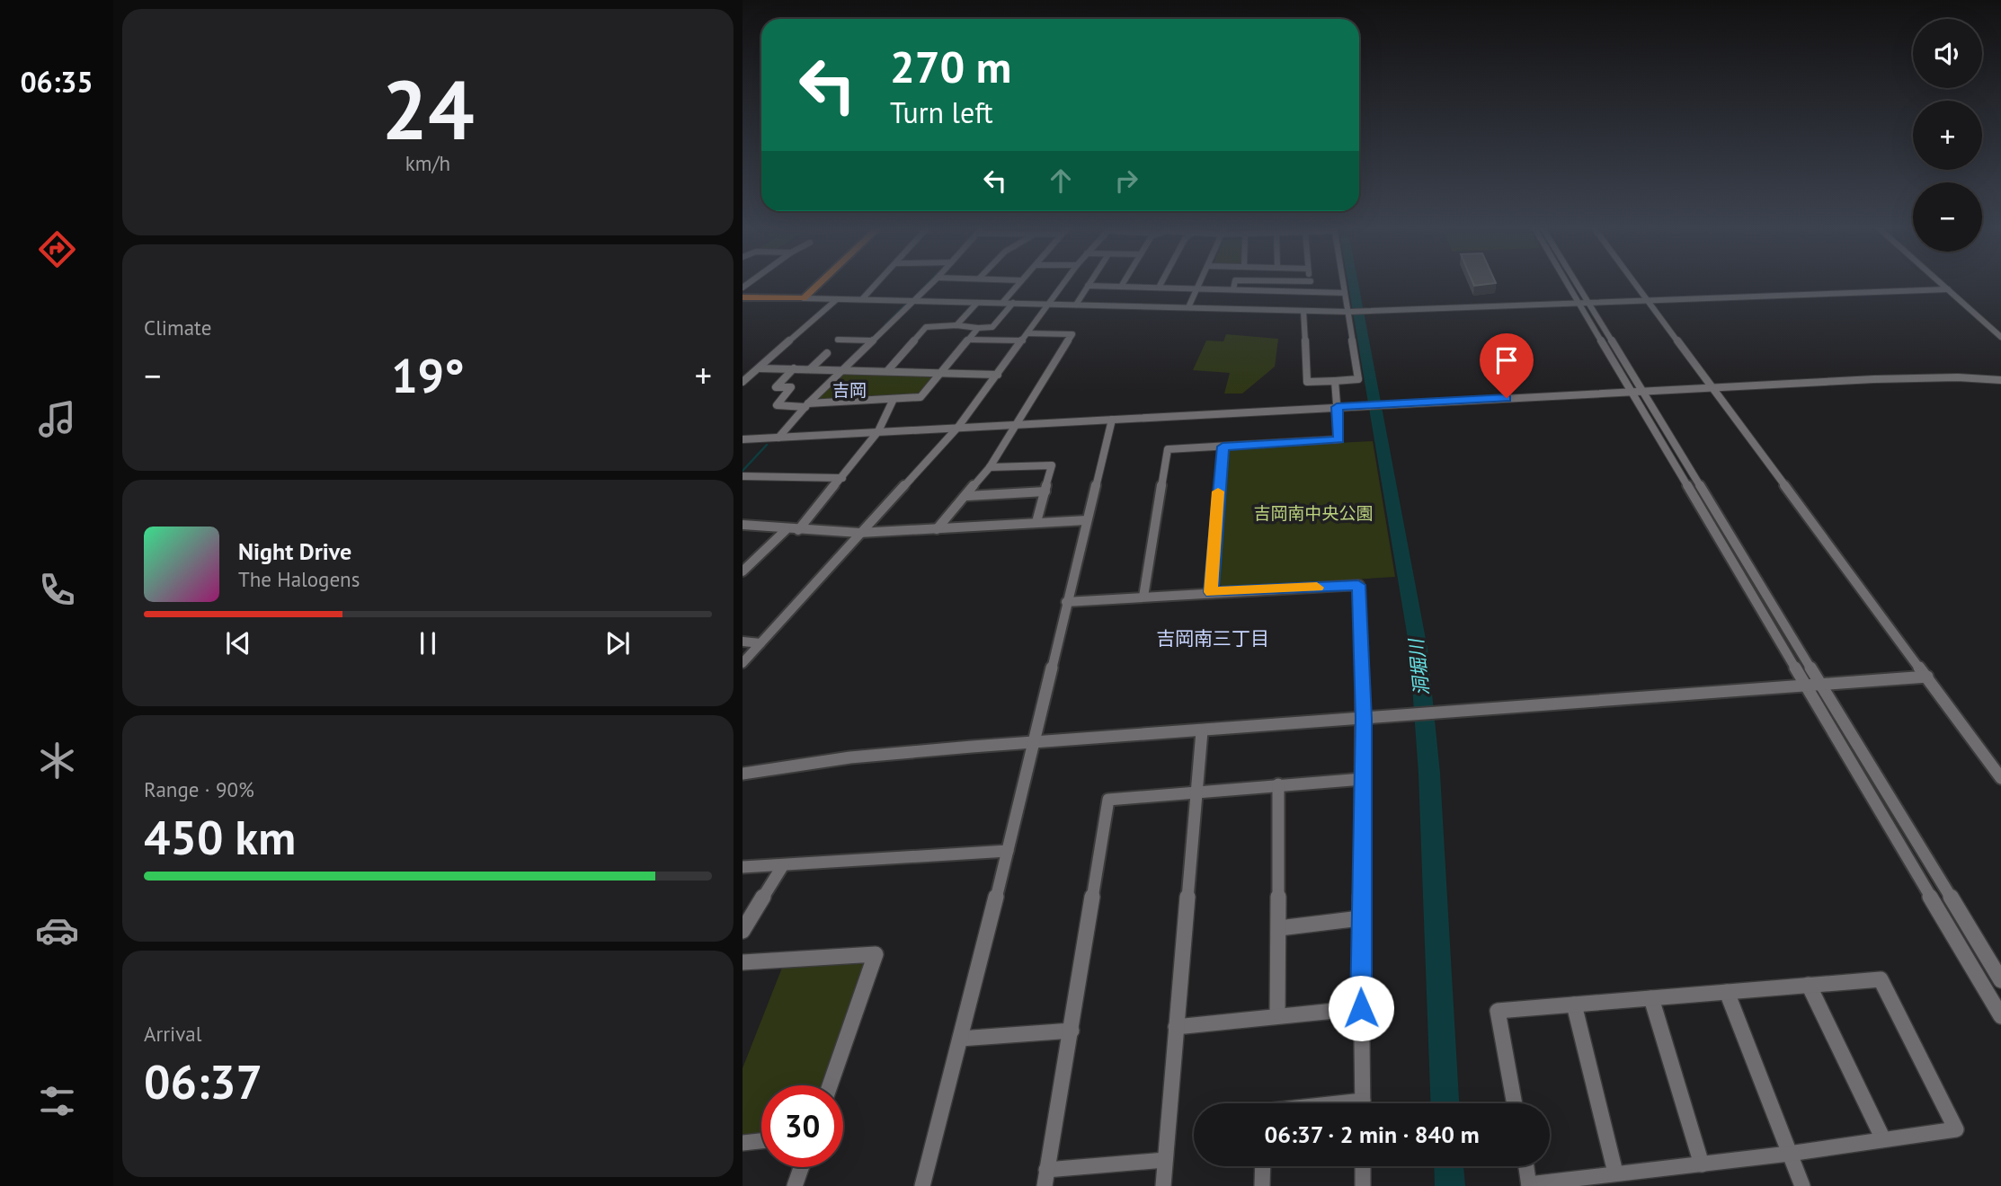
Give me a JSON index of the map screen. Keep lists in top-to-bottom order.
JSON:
{
  "districts": ["吉岡", "吉岡南三丁目"],
  "water": ["洞堀川"],
  "parks": ["吉岡南中央公園"],
  "page": {
    "tabs": "06:35",
    "tile": [
      ["24", "km/h"],
      "Climate",
      ["Range · 90%", "450 km"],
      ["Arrival", "06:37"]
    ],
    "map_buttons": ["+", "−"],
    "turn": ["270 m", "Turn left"],
    "heat": ["−", "19°", "+"],
    "song": ["Night Drive", "The Halogens"],
    "limit": "30",
    "trip": "06:37 · 2 min · 840 m"
  }
}
